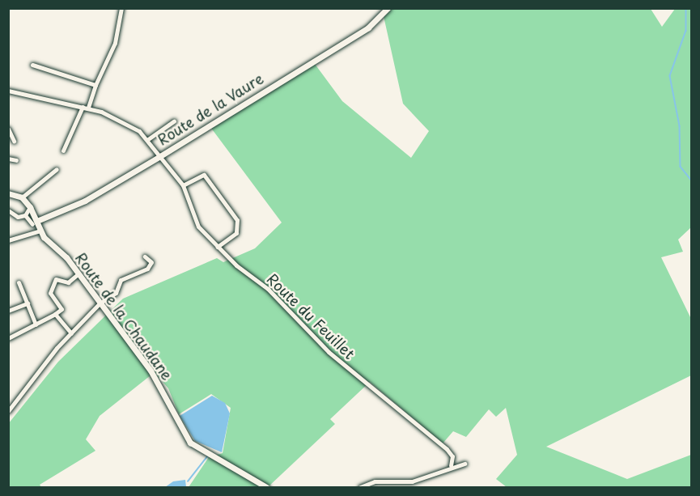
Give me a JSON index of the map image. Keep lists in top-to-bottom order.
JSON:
{
  "streets": {
    "street": ["Route de la Vaure", "Route de la Chaudane", "Route du Feuillet"]
  },
  "crossings": [
    ["Route de la Vaure", "Route du Feuillet"]
  ]
}
